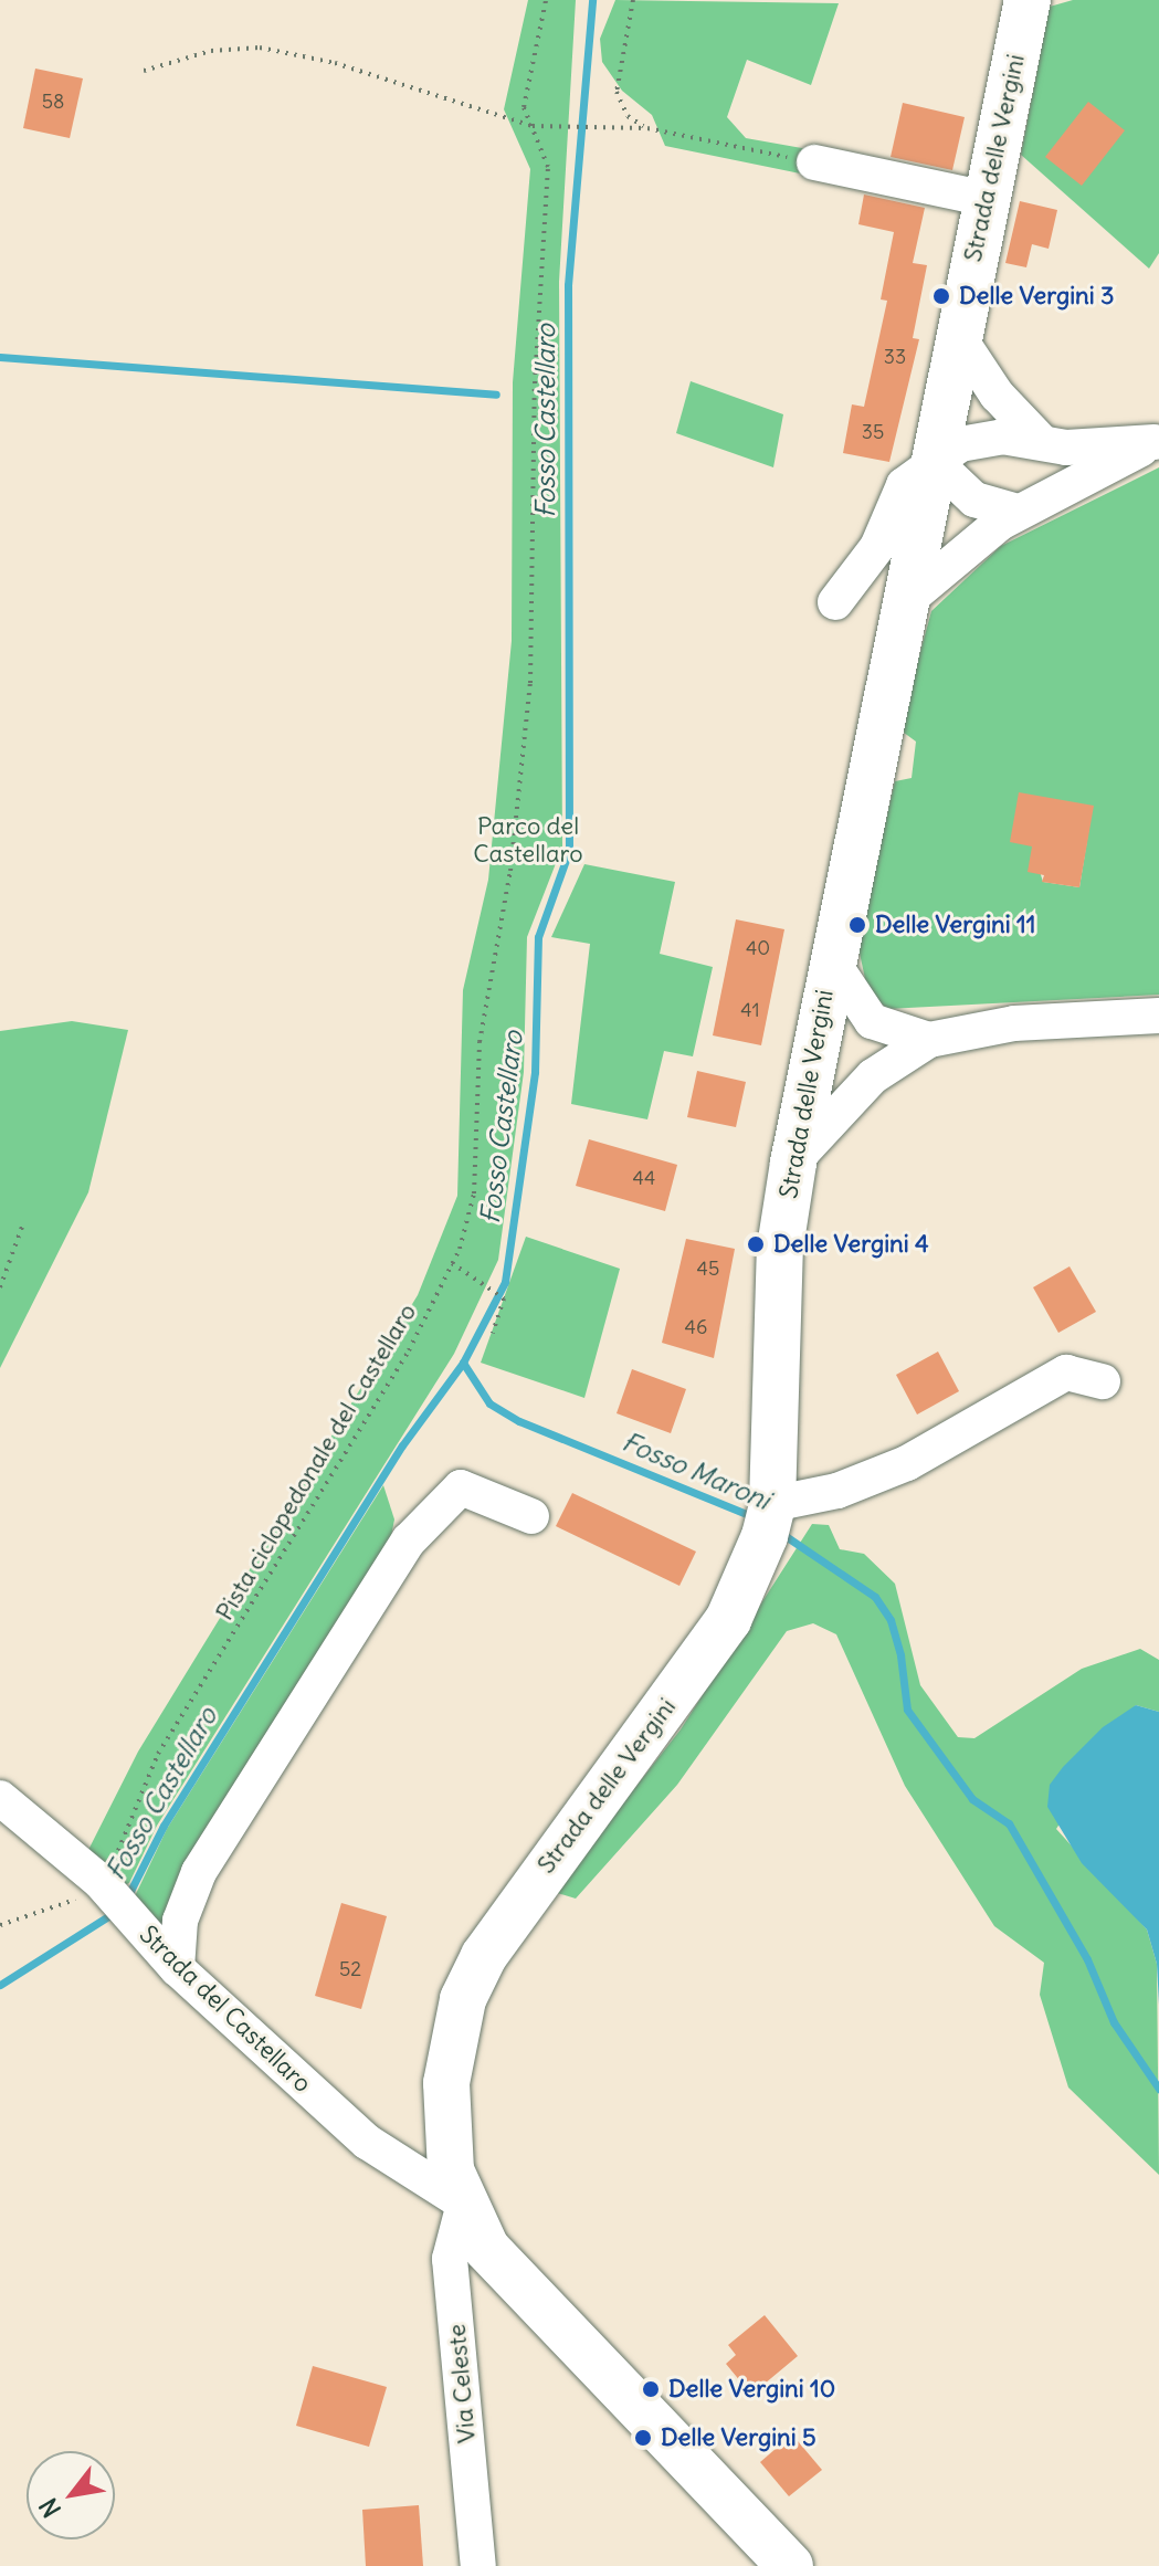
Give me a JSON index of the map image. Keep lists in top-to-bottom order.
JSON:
{
  "streets": {
    "main road": ["Strada delle Vergini"],
    "street": ["Strada del Castellaro", "Via Celeste"],
    "path": ["Pista ciclopedonale del Castellaro"]
  },
  "crossings": [
    ["Strada delle Vergini", "Strada del Castellaro"],
    ["Strada delle Vergini", "Via Celeste"],
    ["Pista ciclopedonale del Castellaro", "Strada del Castellaro"],
    ["Strada del Castellaro", "Via Celeste"]
  ],
  "water": ["Fosso Castellaro", "Fosso Maroni"],
  "parks": ["Parco del Castellaro"],
  "places": [
    "Delle Vergini 3",
    "Delle Vergini 11",
    "Delle Vergini 4",
    "Delle Vergini 10",
    "Delle Vergini 5"
  ],
  "house_numbers": [
    "58",
    "33",
    "35",
    "40",
    "41",
    "44",
    "45",
    "46",
    "52"
  ],
  "north": "bottom left"
}
